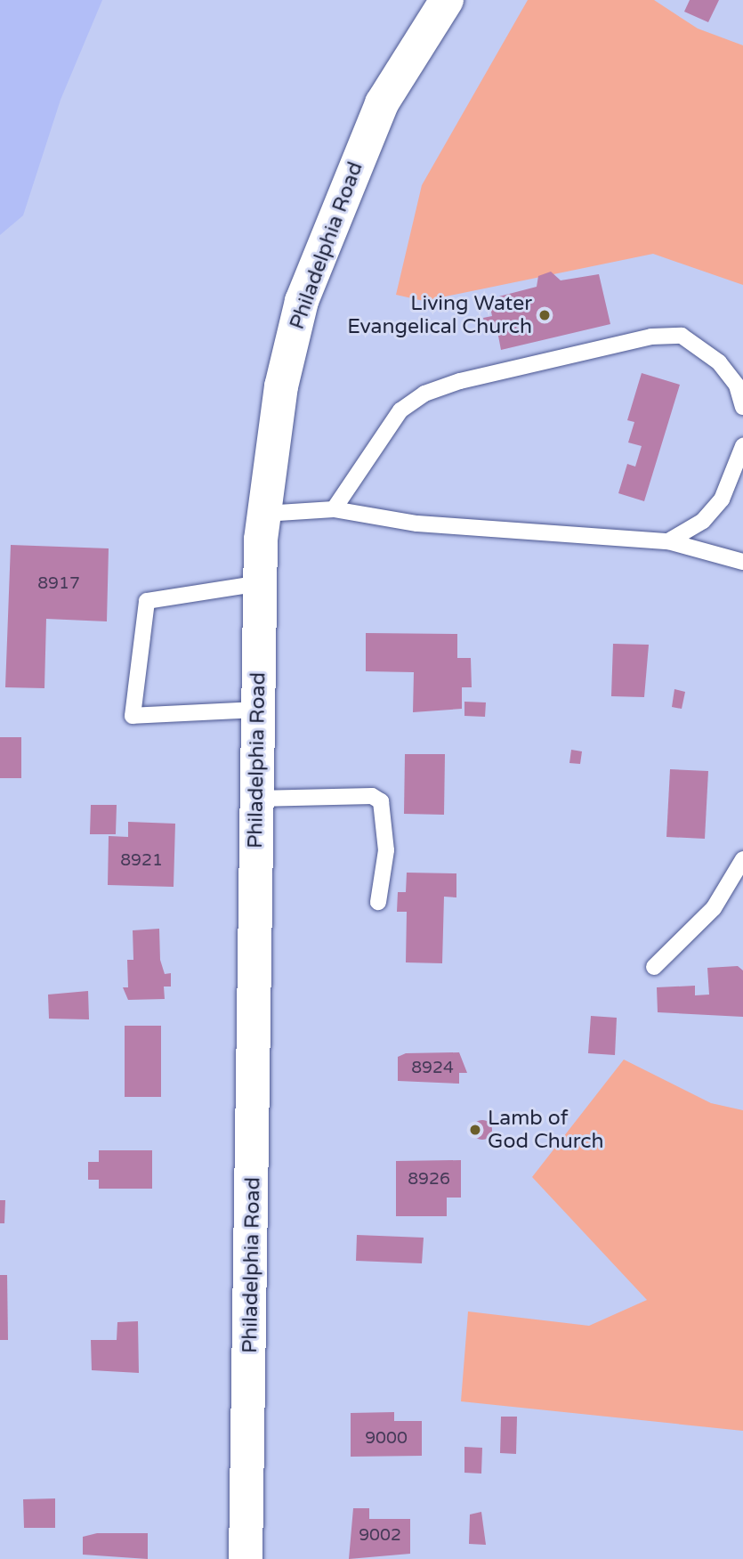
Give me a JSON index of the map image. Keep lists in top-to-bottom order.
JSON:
{
  "streets": {
    "main road": ["Philadelphia Road"]
  },
  "places": ["Living Water Evangelical Church", "Lamb of God Church"],
  "house_numbers": [
    "8917",
    "8921",
    "8924",
    "8926",
    "9000",
    "9002"
  ]
}
